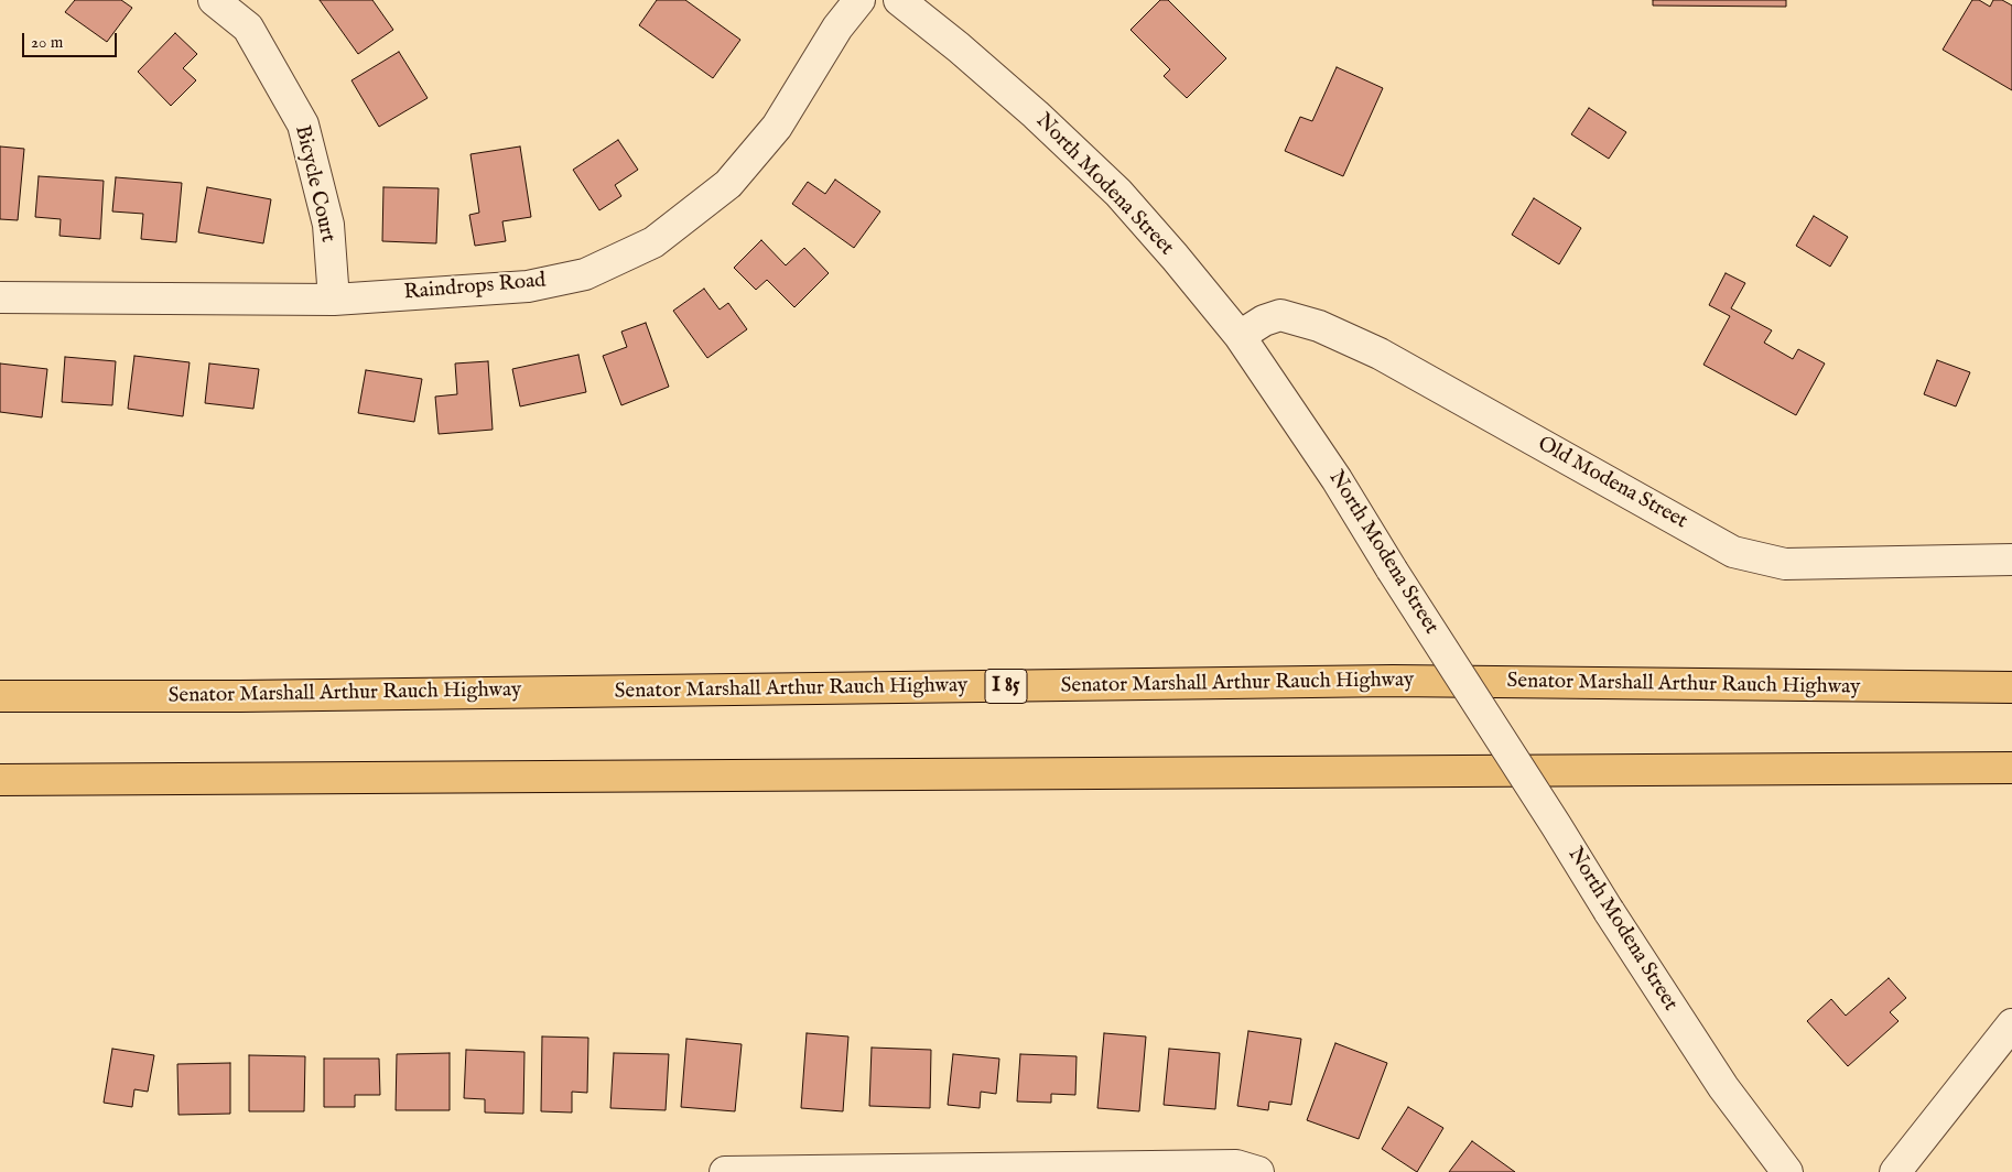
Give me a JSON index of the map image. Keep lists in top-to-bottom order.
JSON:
{
  "streets": {
    "highway": ["Senator Marshall Arthur Rauch Highway", "I 85"],
    "street": [
      "Bicycle Court",
      "North Modena Street",
      "Raindrops Road",
      "Old Modena Street"
    ]
  },
  "crossings": [
    ["Bicycle Court", "Raindrops Road"],
    ["North Modena Street", "Old Modena Street"]
  ],
  "scale_bar": "20 m"
}
